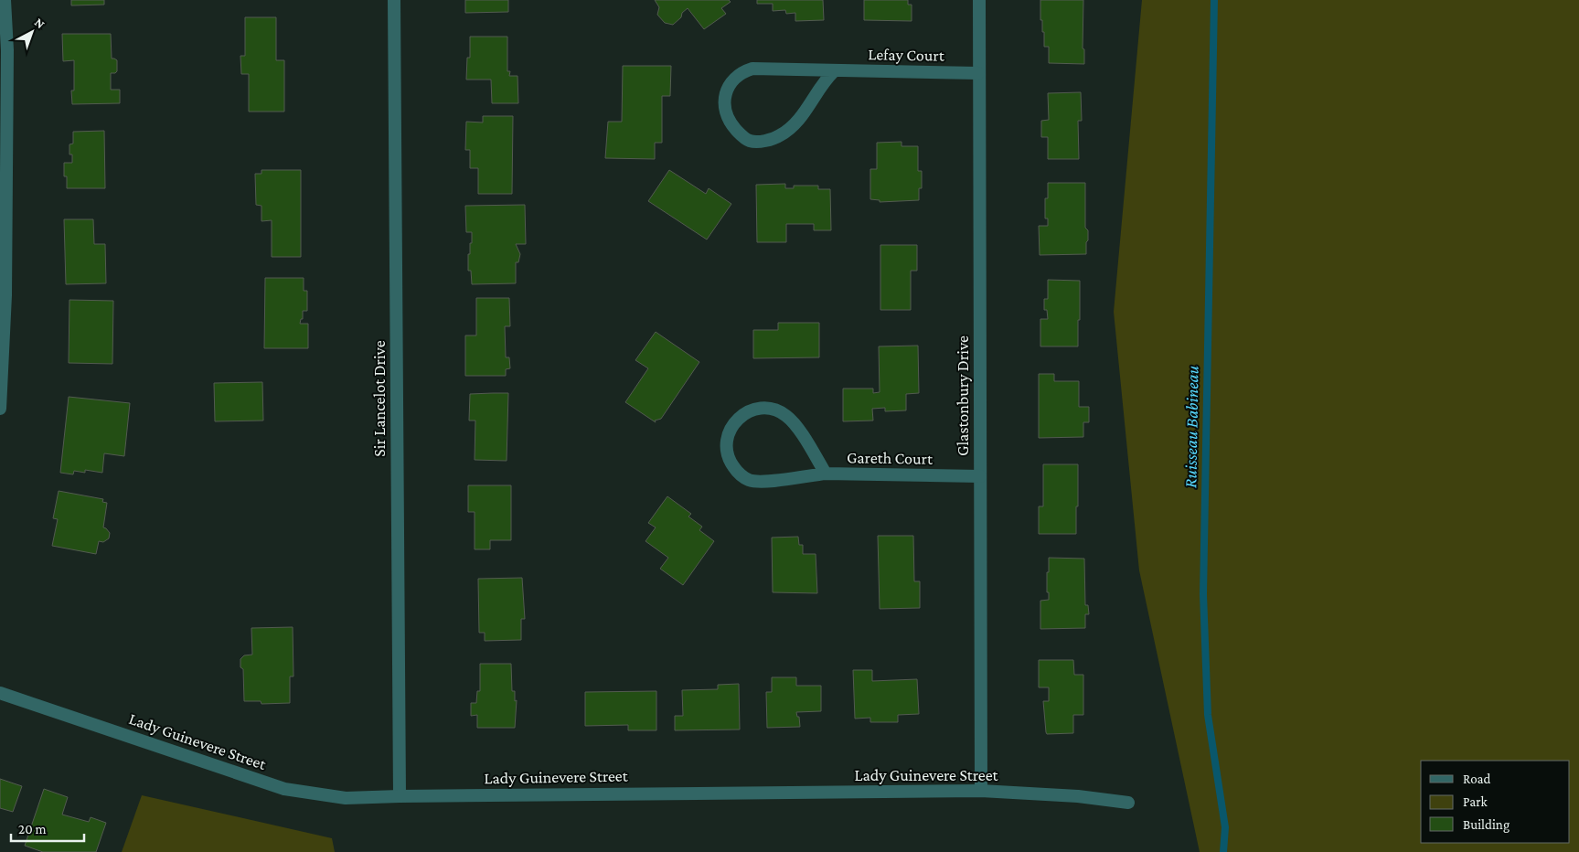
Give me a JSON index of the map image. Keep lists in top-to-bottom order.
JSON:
{
  "streets": {
    "street": [
      "Lefay Court",
      "Glastonbury Drive",
      "Sir Lancelot Drive",
      "Gareth Court",
      "Lady Guinevere Street"
    ]
  },
  "crossings": [
    ["Lefay Court", "Glastonbury Drive"],
    ["Glastonbury Drive", "Gareth Court"],
    ["Glastonbury Drive", "Lady Guinevere Street"],
    ["Sir Lancelot Drive", "Lady Guinevere Street"]
  ],
  "water": ["Ruisseau Babineau"],
  "legend": ["Road", "Park", "Building"],
  "scale_bar": "20 m",
  "north": "top right"
}
